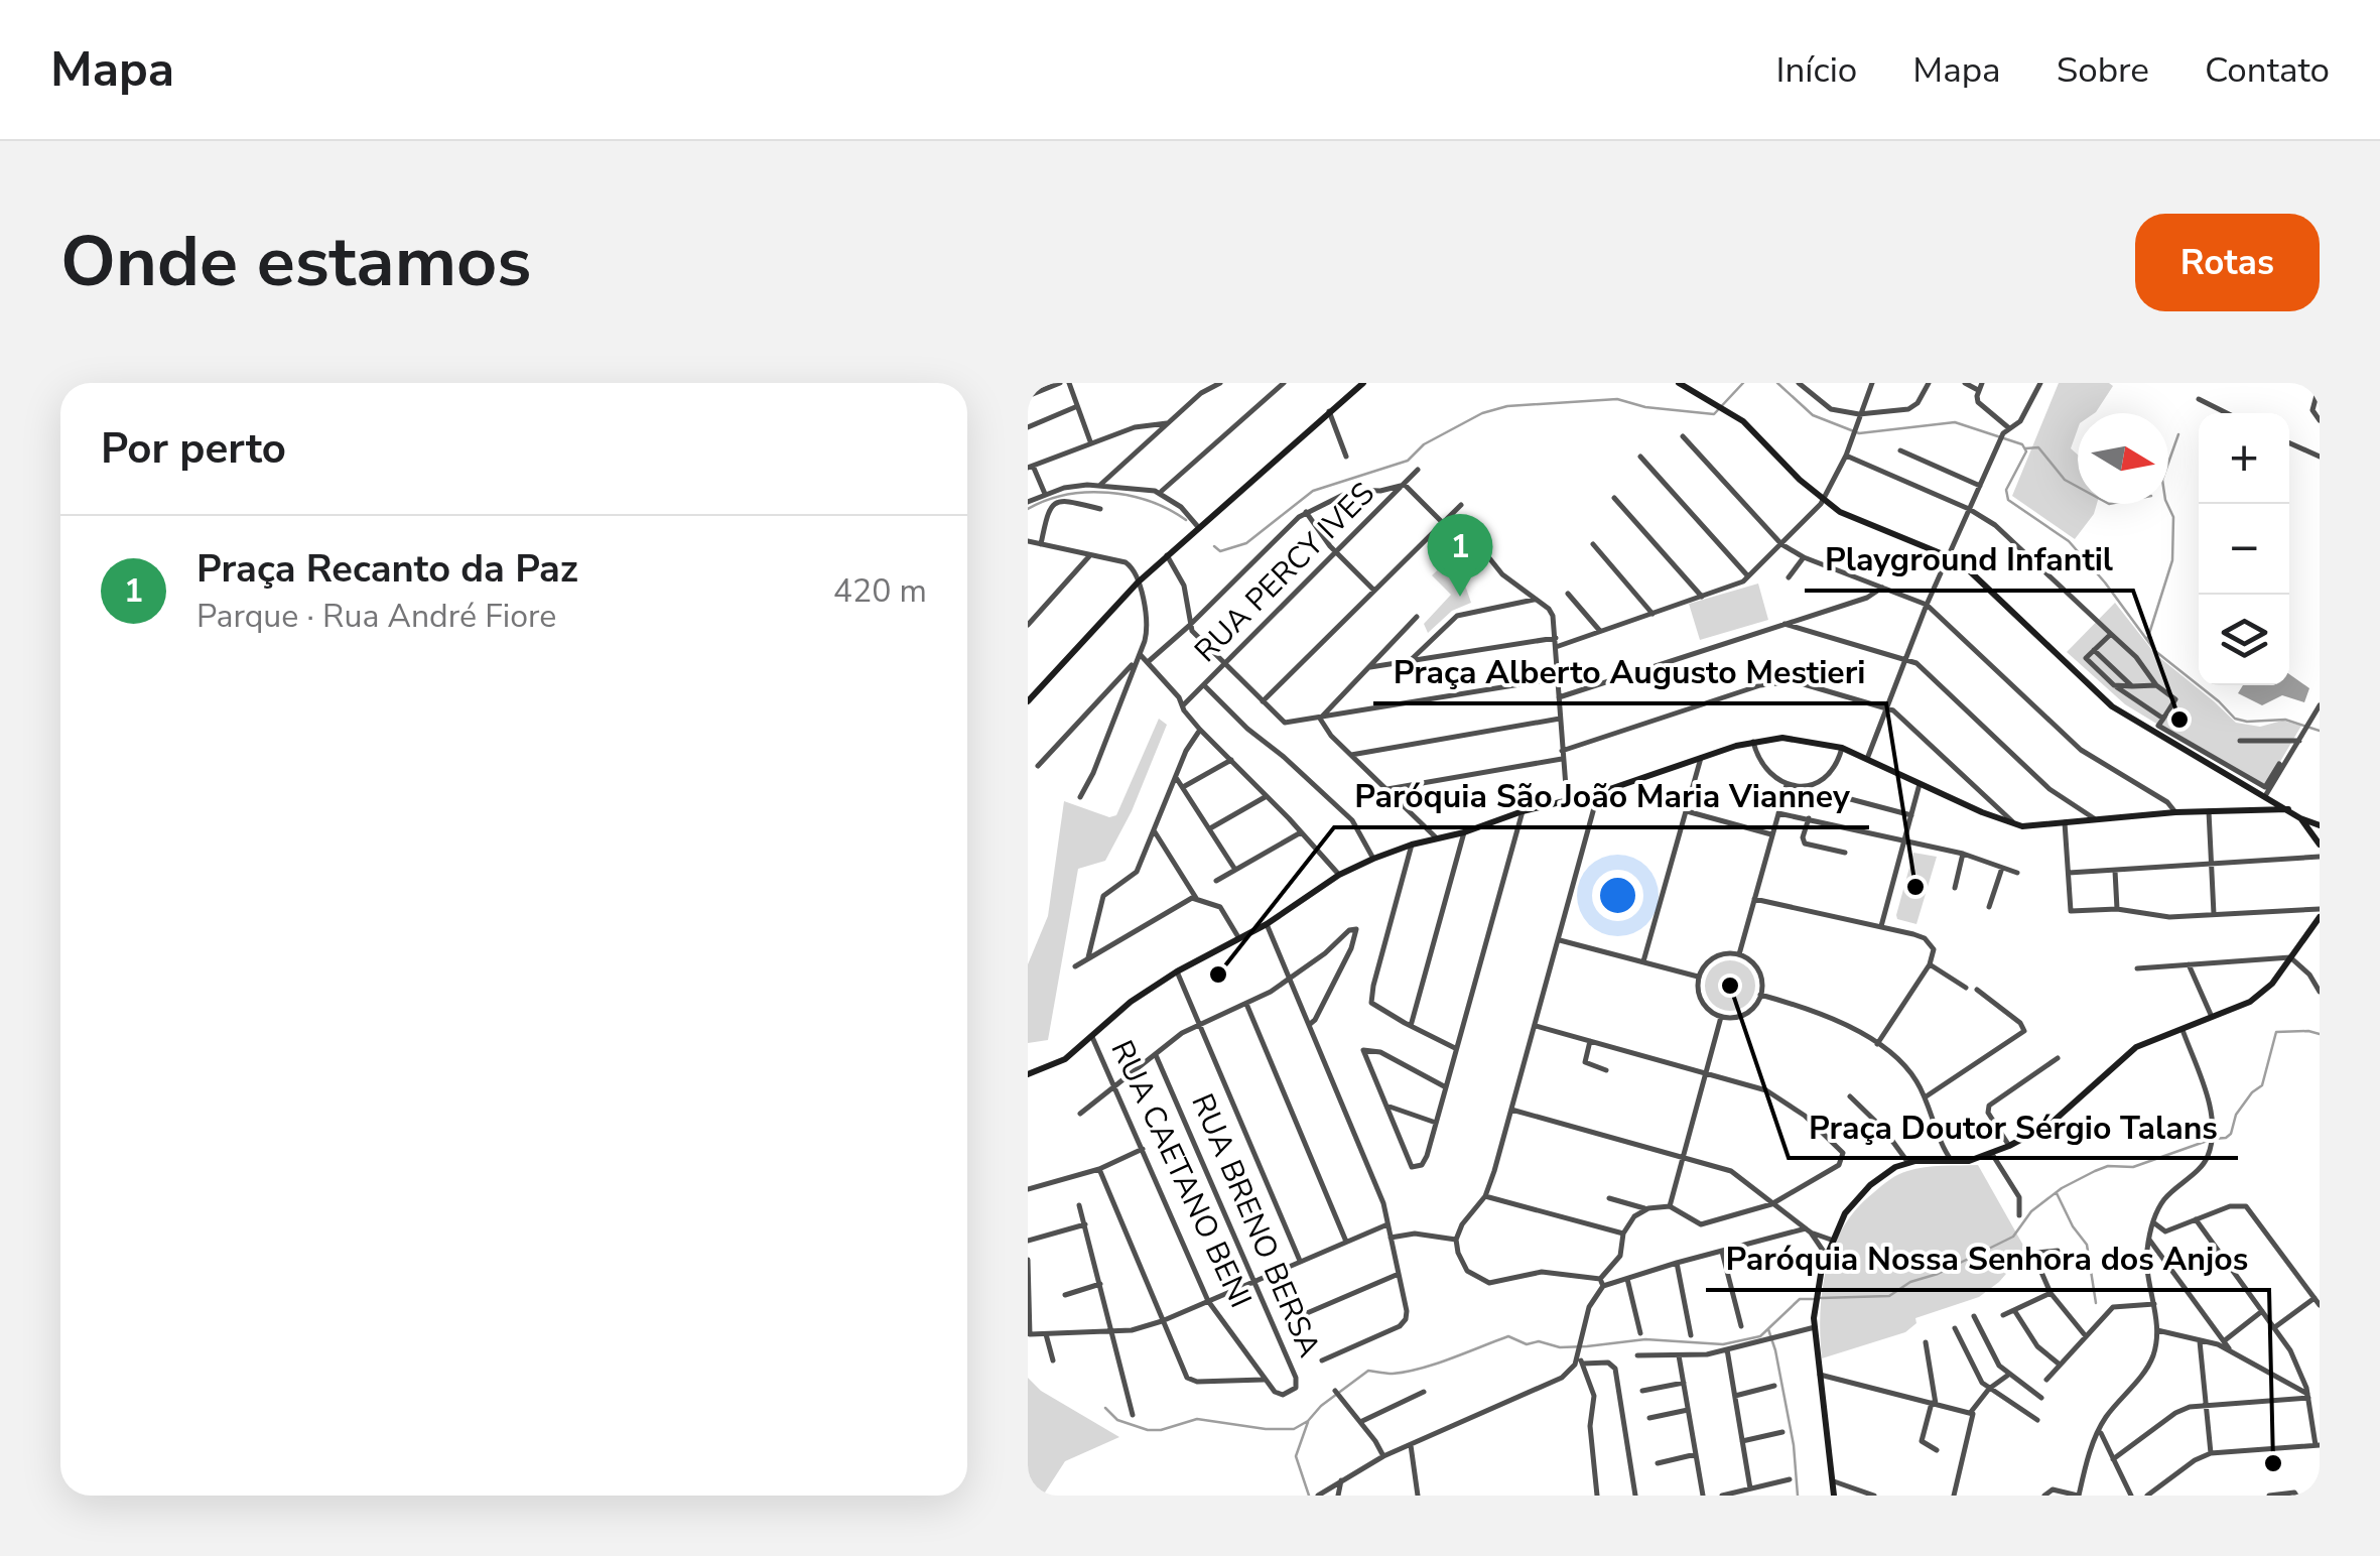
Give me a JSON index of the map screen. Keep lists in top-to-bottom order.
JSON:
{
  "streets": {
    "street": ["RUA PERCY IVES", "RUA CAETANO BENI", "RUA BRENO BERSA"]
  },
  "crossings": [
    ["RUA CAETANO BENI", "RUA BRENO BERSA"]
  ],
  "places": [
    "Playground Infantil",
    "Praça Alberto Augusto Mestieri",
    "Paróquia São João Maria Vianney",
    "Praça Doutor Sérgio Talans",
    "Paróquia Nossa Senhora dos Anjos"
  ],
  "north": "right",
  "page": {
    "header": "Mapa",
    "nav": [
      "Início",
      "Mapa",
      "Sobre",
      "Contato"
    ],
    "title": "Onde estamos",
    "buttons": "Rotas",
    "heading": "Por perto",
    "map_buttons": ["+", "−"],
    "list": [
      {
        "mark": "1",
        "name": "Praça Recanto da Paz",
        "note": "Parque · Rua André Fiore",
        "value": "420 m"
      }
    ],
    "pins": "1"
  }
}
